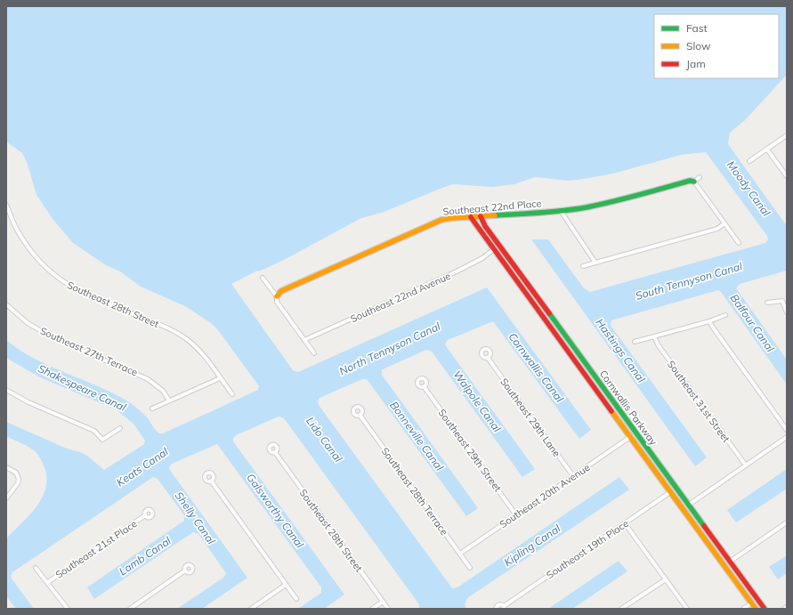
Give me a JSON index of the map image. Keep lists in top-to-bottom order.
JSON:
{
  "streets": {
    "street": [
      "Southeast 22nd Place",
      "Southeast 22nd Avenue",
      "Southeast 28th Street",
      "Southeast 27th Terrace",
      "Southeast 31st Street",
      "Cornwallis Parkway",
      "Southeast 29th Lane",
      "Southeast 29th Street",
      "Southeast 28th Terrace",
      "Southeast 20th Avenue",
      "Southeast 21st Place",
      "Southeast 19th Place"
    ]
  },
  "crossings": [
    ["Southeast 22nd Place", "Cornwallis Parkway"],
    ["Southeast 22nd Avenue", "Cornwallis Parkway"],
    ["Cornwallis Parkway", "Southeast 20th Avenue"],
    ["Cornwallis Parkway", "Southeast 19th Place"],
    ["Southeast 29th Lane", "Southeast 20th Avenue"],
    ["Southeast 29th Street", "Southeast 20th Avenue"],
    ["Southeast 28th Terrace", "Southeast 20th Avenue"]
  ],
  "water": [
    "Moody Canal",
    "South Tennyson Canal",
    "Balfour Canal",
    "North Tennyson Canal",
    "Hastings Canal",
    "Cornwallis Canal",
    "Shakespeare Canal",
    "Walpole Canal",
    "Bonneville Canal",
    "Lido Canal",
    "Keats Canal",
    "Galsworthy Canal",
    "Shelly Canal",
    "Kipling Canal",
    "Lamb Canal"
  ],
  "legend": ["Fast", "Slow", "Jam"]
}
